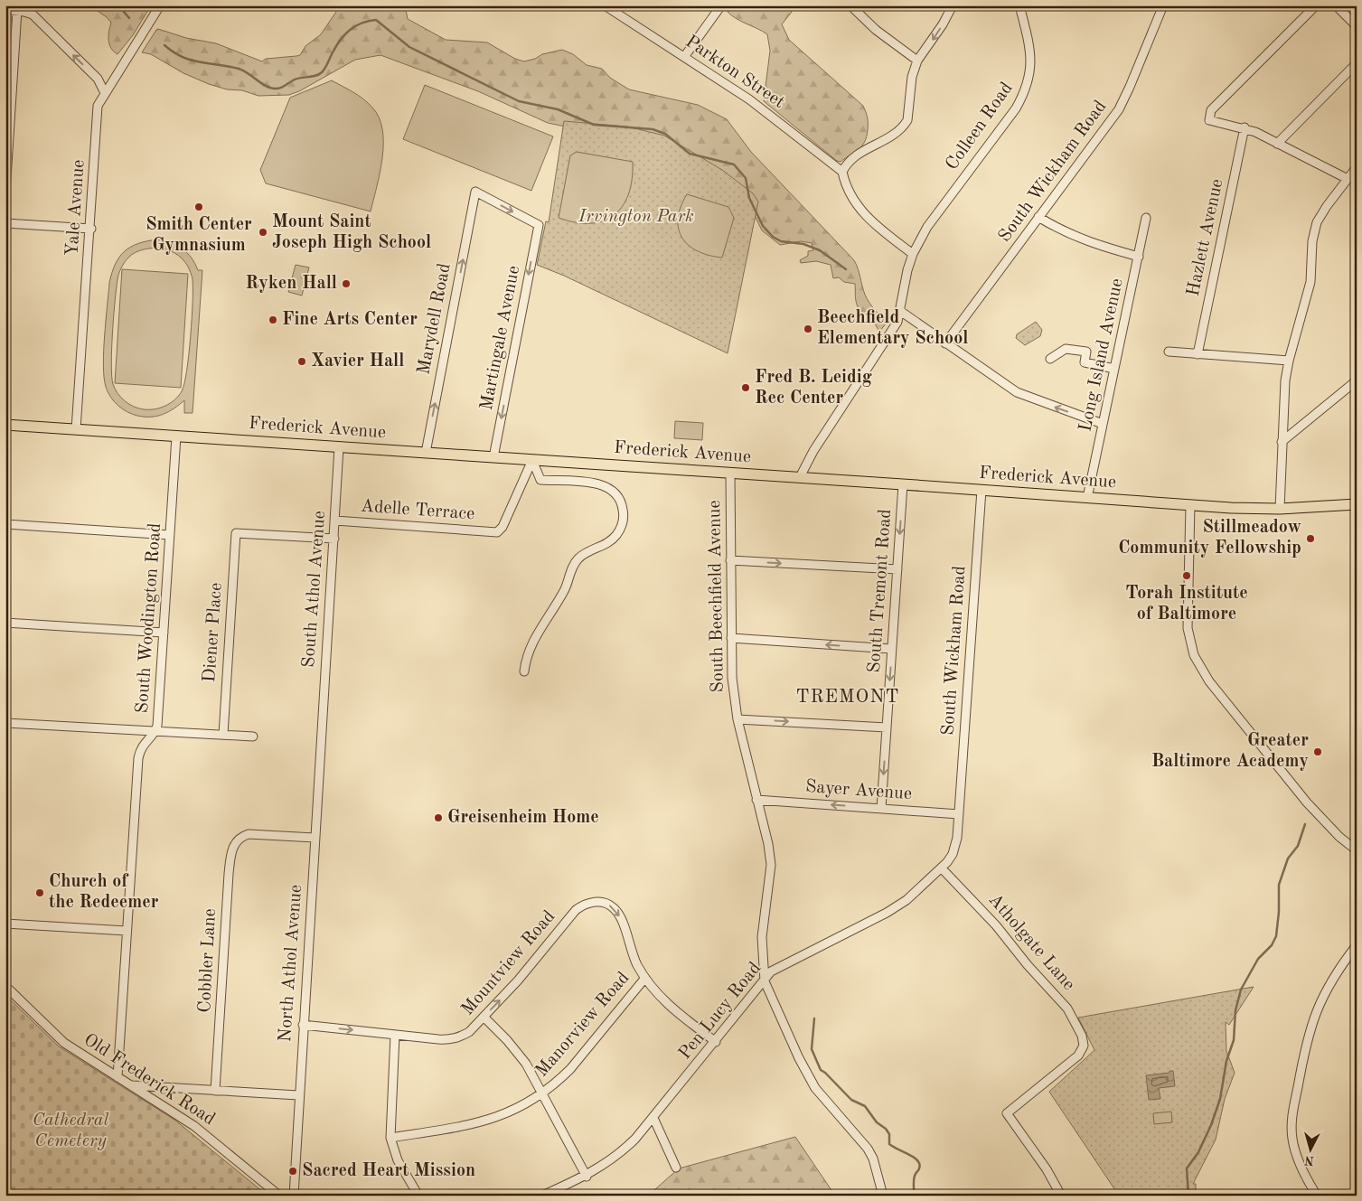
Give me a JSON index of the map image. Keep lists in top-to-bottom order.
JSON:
{
  "streets": {
    "main road": ["Frederick Avenue"],
    "street": [
      "Parkton Street",
      "Colleen Road",
      "South Wickham Road",
      "Yale Avenue",
      "Hazlett Avenue",
      "Marydell Road",
      "Martingale Avenue",
      "Long Island Avenue",
      "Adelle Terrace",
      "South Athol Avenue",
      "South Tremont Road",
      "South Beechfield Avenue",
      "South Woodington Road",
      "Diener Place",
      "Sayer Avenue",
      "Atholgate Lane",
      "Cobbler Lane",
      "North Athol Avenue",
      "Mountview Road",
      "Pen Lucy Road",
      "Manorview Road",
      "Old Frederick Road"
    ]
  },
  "crossings": [
    ["South Wickham Road", "Frederick Avenue"],
    ["South Wickham Road", "Sayer Avenue"],
    ["South Wickham Road", "Atholgate Lane"],
    ["South Wickham Road", "Pen Lucy Road"],
    ["Yale Avenue", "Frederick Avenue"],
    ["Marydell Road", "Martingale Avenue"],
    ["Marydell Road", "Frederick Avenue"],
    ["Martingale Avenue", "Frederick Avenue"],
    ["Long Island Avenue", "Frederick Avenue"],
    ["Frederick Avenue", "Adelle Terrace"],
    ["Frederick Avenue", "South Athol Avenue"],
    ["Frederick Avenue", "South Tremont Road"],
    ["Frederick Avenue", "South Beechfield Avenue"],
    ["Frederick Avenue", "South Woodington Road"],
    ["Adelle Terrace", "South Athol Avenue"],
    ["South Athol Avenue", "Diener Place"],
    ["South Athol Avenue", "North Athol Avenue"],
    ["South Tremont Road", "Sayer Avenue"],
    ["South Beechfield Avenue", "Sayer Avenue"],
    ["South Beechfield Avenue", "Pen Lucy Road"],
    ["South Woodington Road", "Old Frederick Road"],
    ["Atholgate Lane", "Pen Lucy Road"],
    ["Cobbler Lane", "North Athol Avenue"],
    ["North Athol Avenue", "Mountview Road"],
    ["Mountview Road", "Manorview Road"]
  ],
  "one_way": ["Martingale Avenue", "South Tremont Road", "Sayer Avenue"],
  "districts": ["TREMONT"],
  "parks": ["Irvington Park", "Cathedral Cemetery"],
  "places": [
    "Smith Center Gymnasium",
    "Mount Saint Joseph High School",
    "Ryken Hall",
    "Fine Arts Center",
    "Beechfield Elementary School",
    "Xavier Hall",
    "Fred B. Leidig Rec Center",
    "Stillmeadow Community Fellowship",
    "Torah Institute of Baltimore",
    "Greater Baltimore Academy",
    "Greisenheim Home",
    "Church of the Redeemer",
    "Sacred Heart Mission"
  ],
  "north": "bottom"
}
